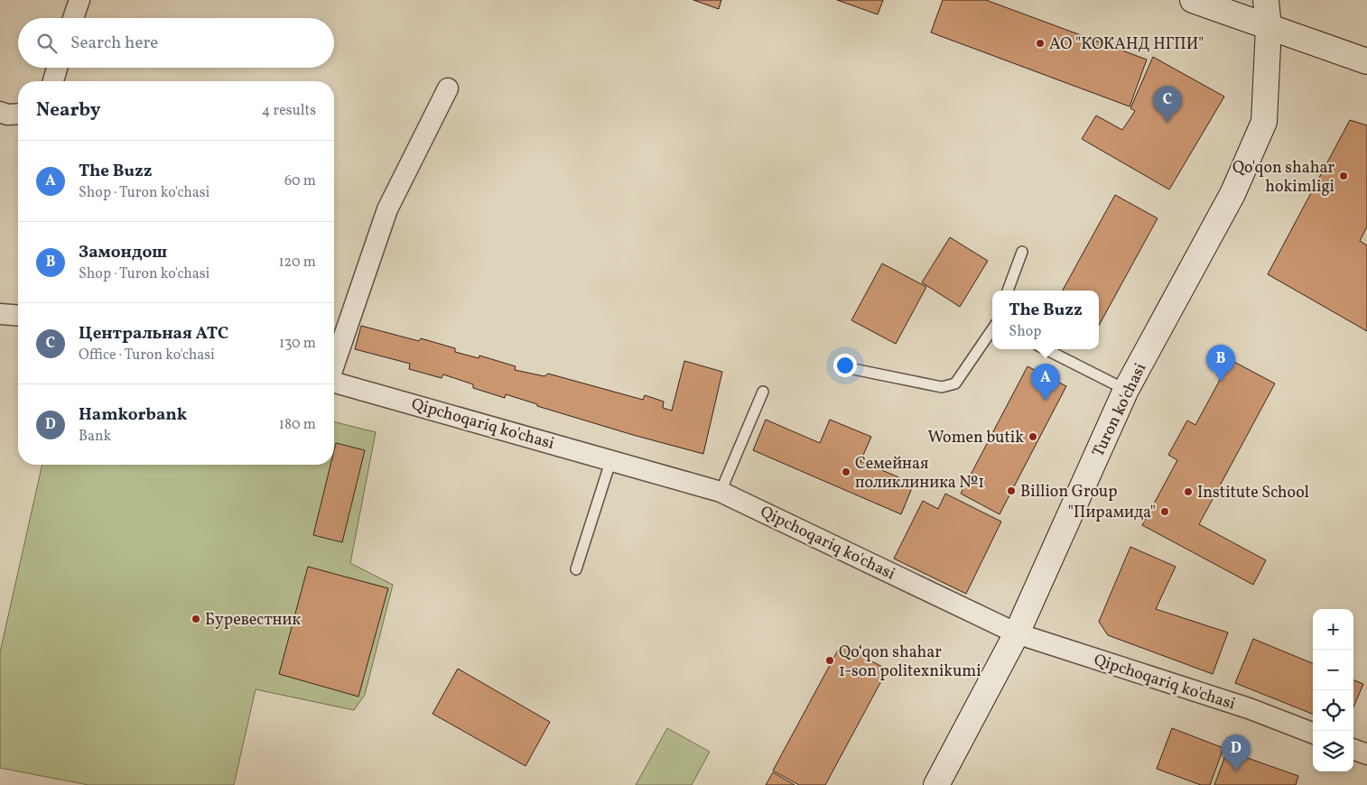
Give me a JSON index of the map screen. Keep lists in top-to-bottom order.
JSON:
{
  "streets": {
    "main road": ["Turon ko'chasi"],
    "street": ["Qipchoqariq ko'chasi"]
  },
  "crossings": [
    ["Turon ko'chasi", "Qipchoqariq ko'chasi"]
  ],
  "places": [
    "АО \"КОКАНД НГПИ\"",
    "Qo'qon shahar hokimligi",
    "Women butik",
    "Семейная поликлиника №1",
    "Billion Group",
    "Institute School",
    "\"Пирамида\"",
    "Буревестник",
    "Qoʻqon shahar 1-son politexnikumi"
  ],
  "page": {
    "search": "Search here",
    "heading": ["Nearby", "4 results"],
    "pins": [
      "C",
      "B",
      "A",
      "D"
    ],
    "list": [
      {
        "mark": "A",
        "name": "The Buzz",
        "note": "Shop · Turon ko'chasi",
        "value": "60 m"
      },
      {
        "mark": "B",
        "name": "Замондош",
        "note": "Shop · Turon ko'chasi",
        "value": "120 m"
      },
      {
        "mark": "C",
        "name": "Центральная АТС",
        "note": "Office · Turon ko'chasi",
        "value": "130 m"
      },
      {
        "mark": "D",
        "name": "Hamkorbank",
        "note": "Bank",
        "value": "180 m"
      }
    ],
    "popup": ["The Buzz", "Shop"],
    "map_buttons": ["+", "−"]
  }
}
